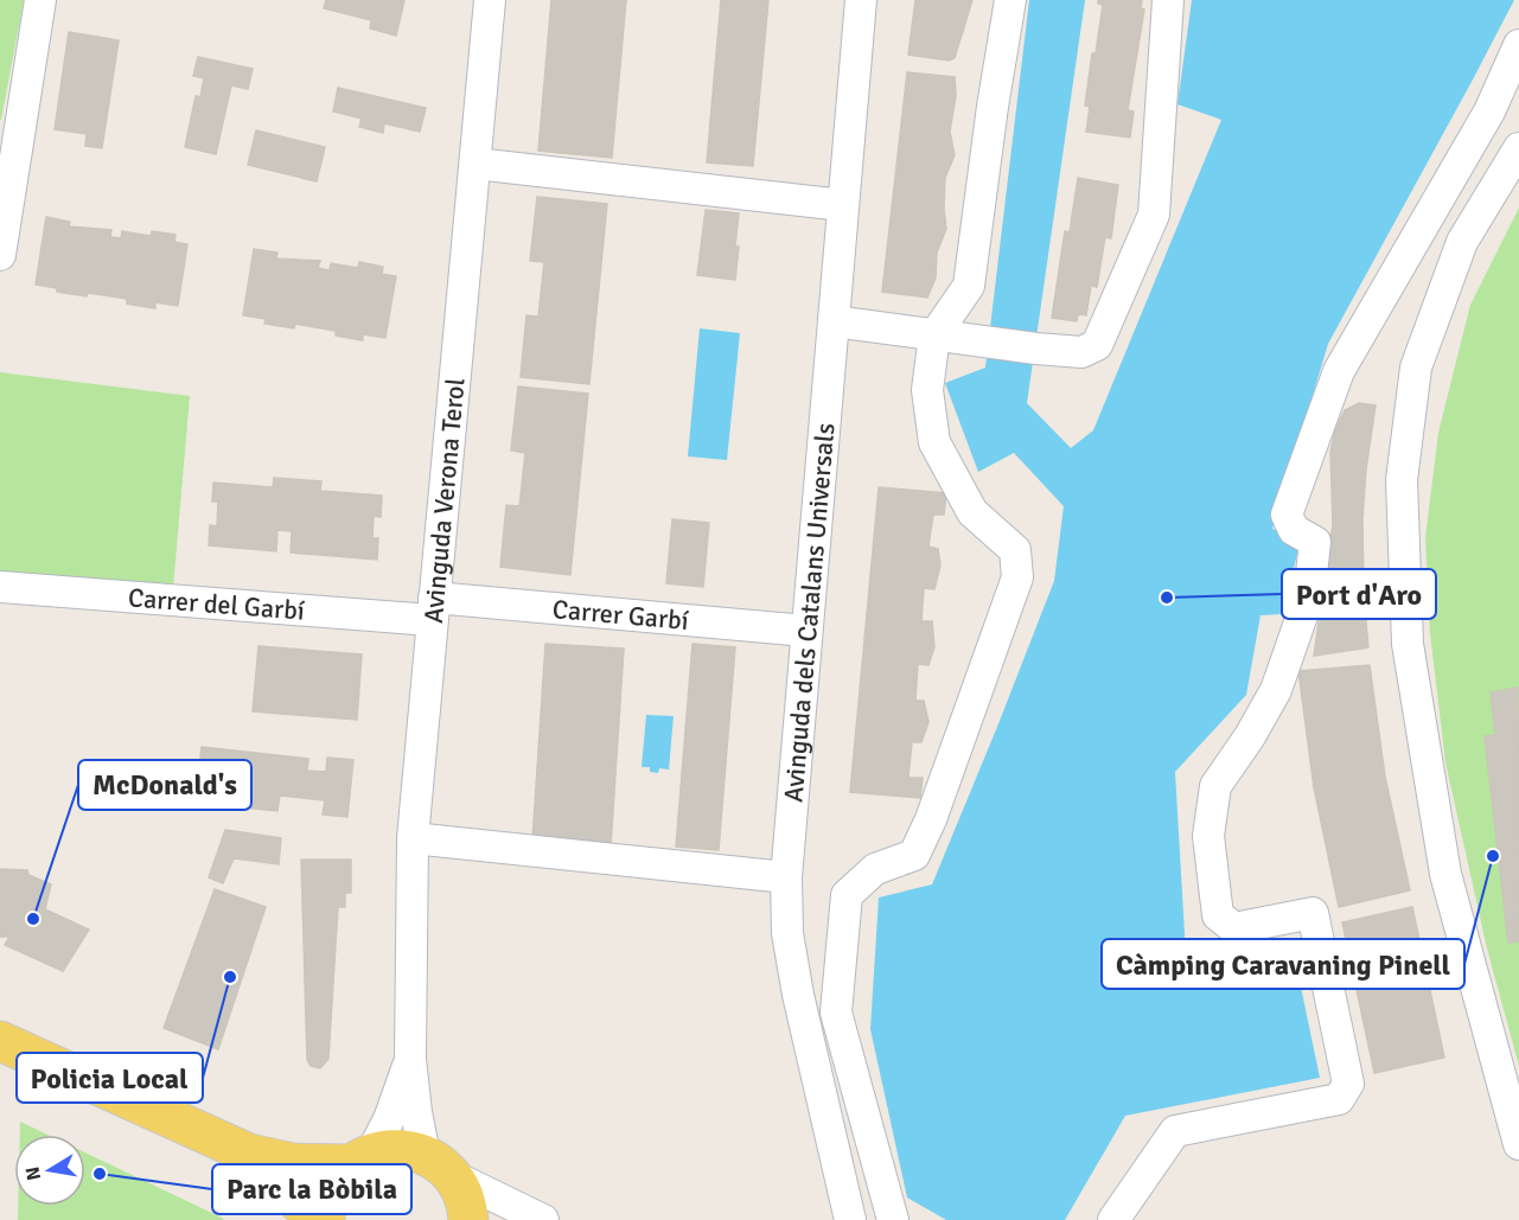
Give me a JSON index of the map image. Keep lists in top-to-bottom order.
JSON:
{
  "streets": {
    "street": [
      "Avinguda Verona Terol",
      "Carrer del Garbí",
      "Avinguda dels Catalans Universals",
      "Carrer Garbí"
    ]
  },
  "crossings": [
    ["Avinguda Verona Terol", "Carrer del Garbí"],
    ["Avinguda Verona Terol", "Carrer Garbí"],
    ["Carrer del Garbí", "Carrer Garbí"],
    ["Avinguda dels Catalans Universals", "Carrer Garbí"]
  ],
  "places": [
    "Port d'Aro",
    "Càmping Caravaning Pinell",
    "McDonald's",
    "Policia Local",
    "Parc la Bòbila"
  ],
  "north": "left"
}
